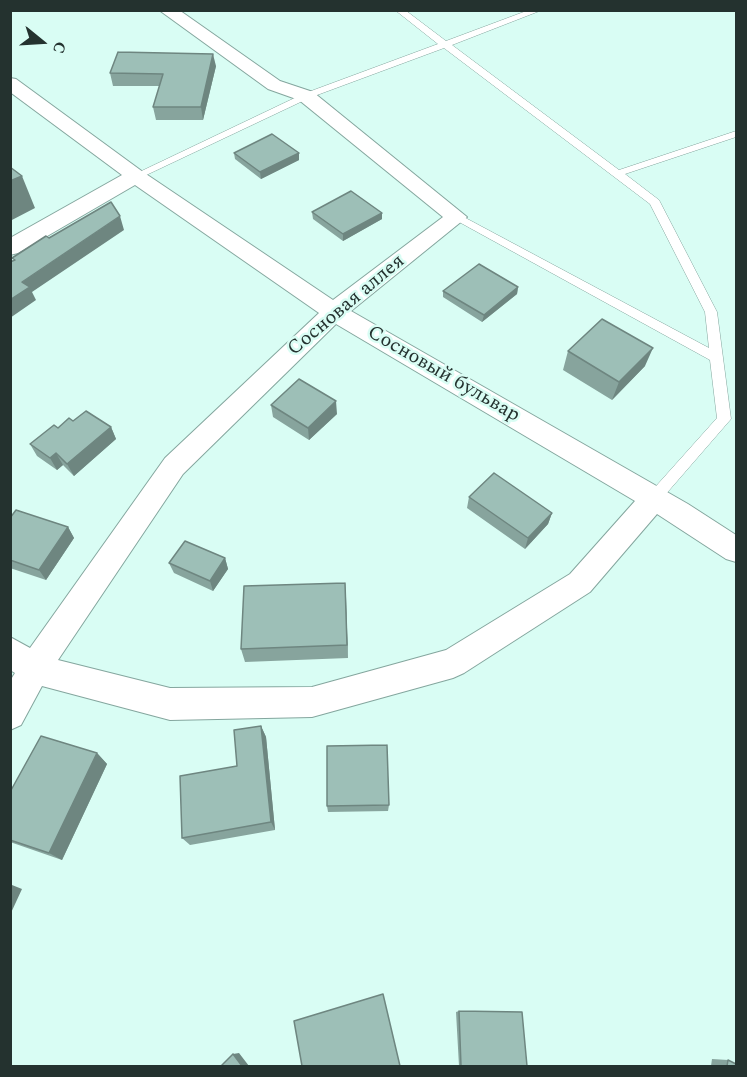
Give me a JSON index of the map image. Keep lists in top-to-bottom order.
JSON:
{
  "streets": {
    "street": ["Сосновая аллея", "Сосновый бульвар"]
  },
  "crossings": [
    ["Сосновая аллея", "Сосновый бульвар"]
  ],
  "north": "right"
}
